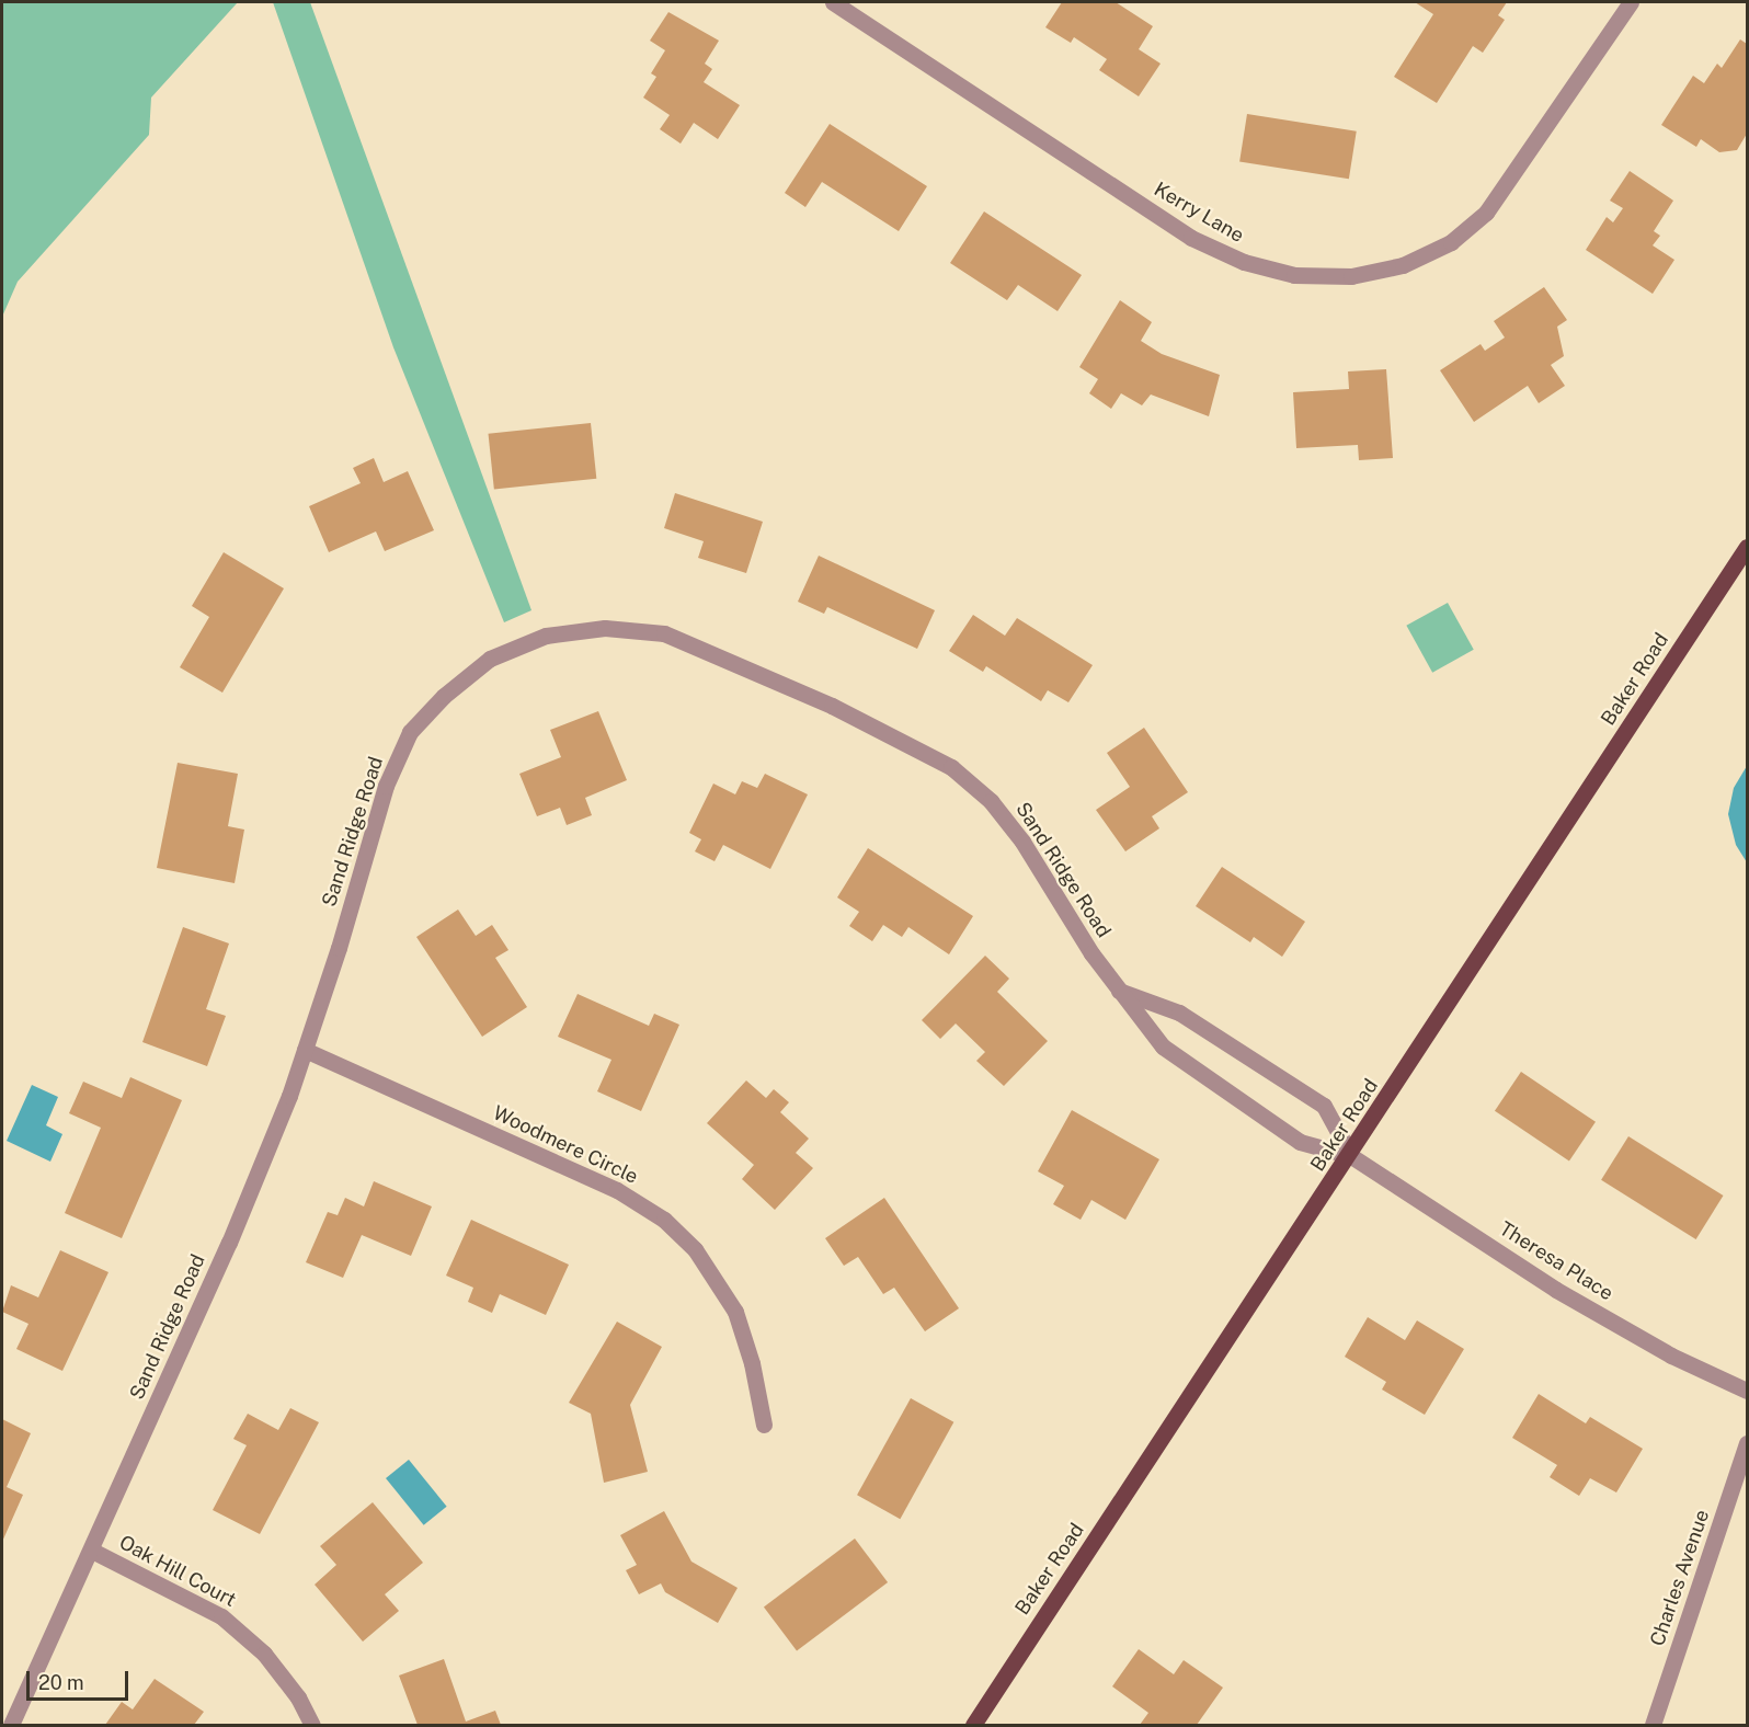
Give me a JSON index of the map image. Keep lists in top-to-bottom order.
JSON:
{
  "streets": {
    "main road": ["Baker Road"],
    "street": [
      "Kerry Lane",
      "Sand Ridge Road",
      "Woodmere Circle",
      "Theresa Place",
      "Oak Hill Court",
      "Charles Avenue"
    ]
  },
  "crossings": [
    ["Baker Road", "Sand Ridge Road"],
    ["Baker Road", "Theresa Place"],
    ["Sand Ridge Road", "Woodmere Circle"],
    ["Sand Ridge Road", "Theresa Place"],
    ["Sand Ridge Road", "Oak Hill Court"]
  ],
  "scale_bar": "20 m"
}
